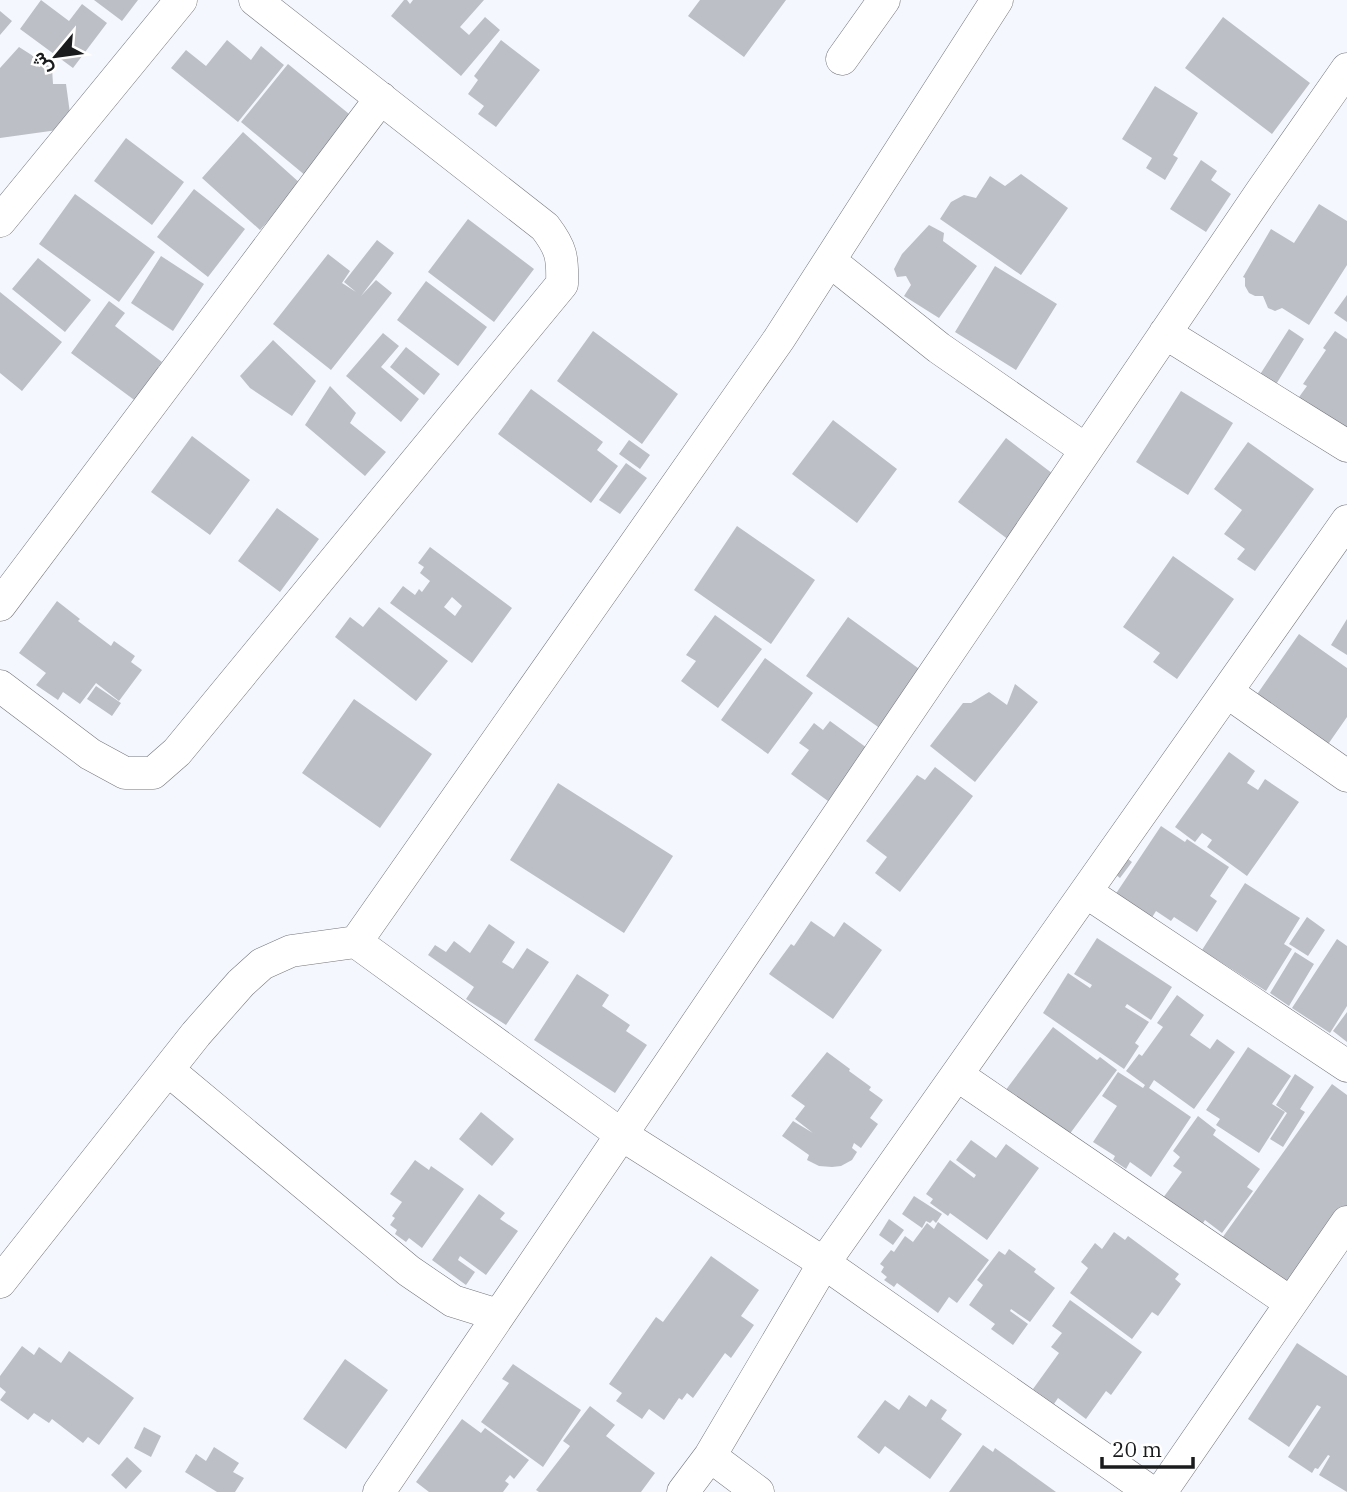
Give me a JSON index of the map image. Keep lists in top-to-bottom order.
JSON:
{
  "scale_bar": "20 m",
  "north": "bottom left"
}
